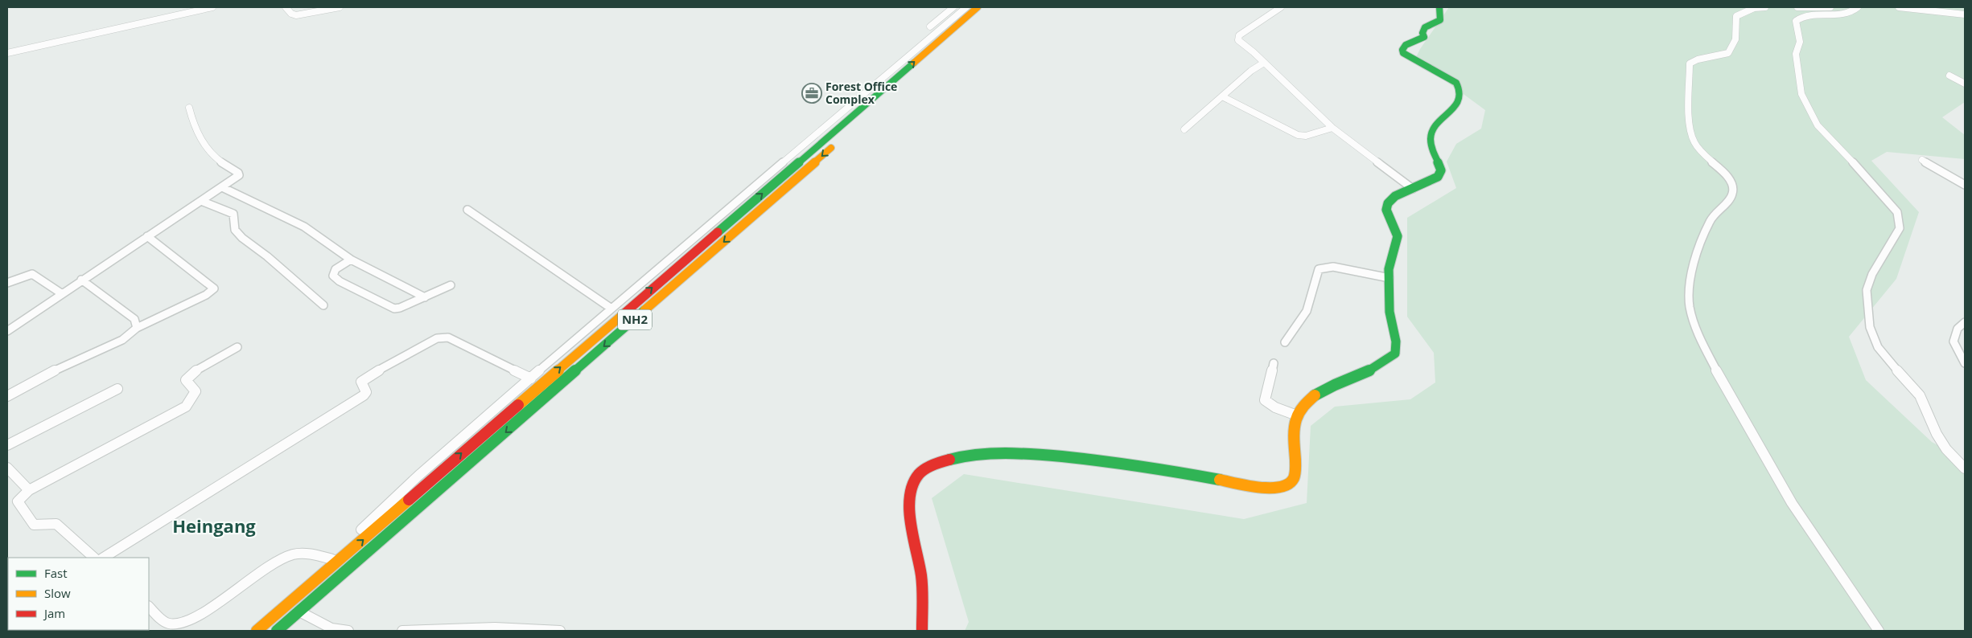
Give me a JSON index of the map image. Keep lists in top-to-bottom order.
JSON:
{
  "streets": {
    "main road": ["NH2"]
  },
  "districts": ["Heingang"],
  "places": {
    "office": ["Forest Office Complex"]
  },
  "legend": ["Fast", "Slow", "Jam"]
}
